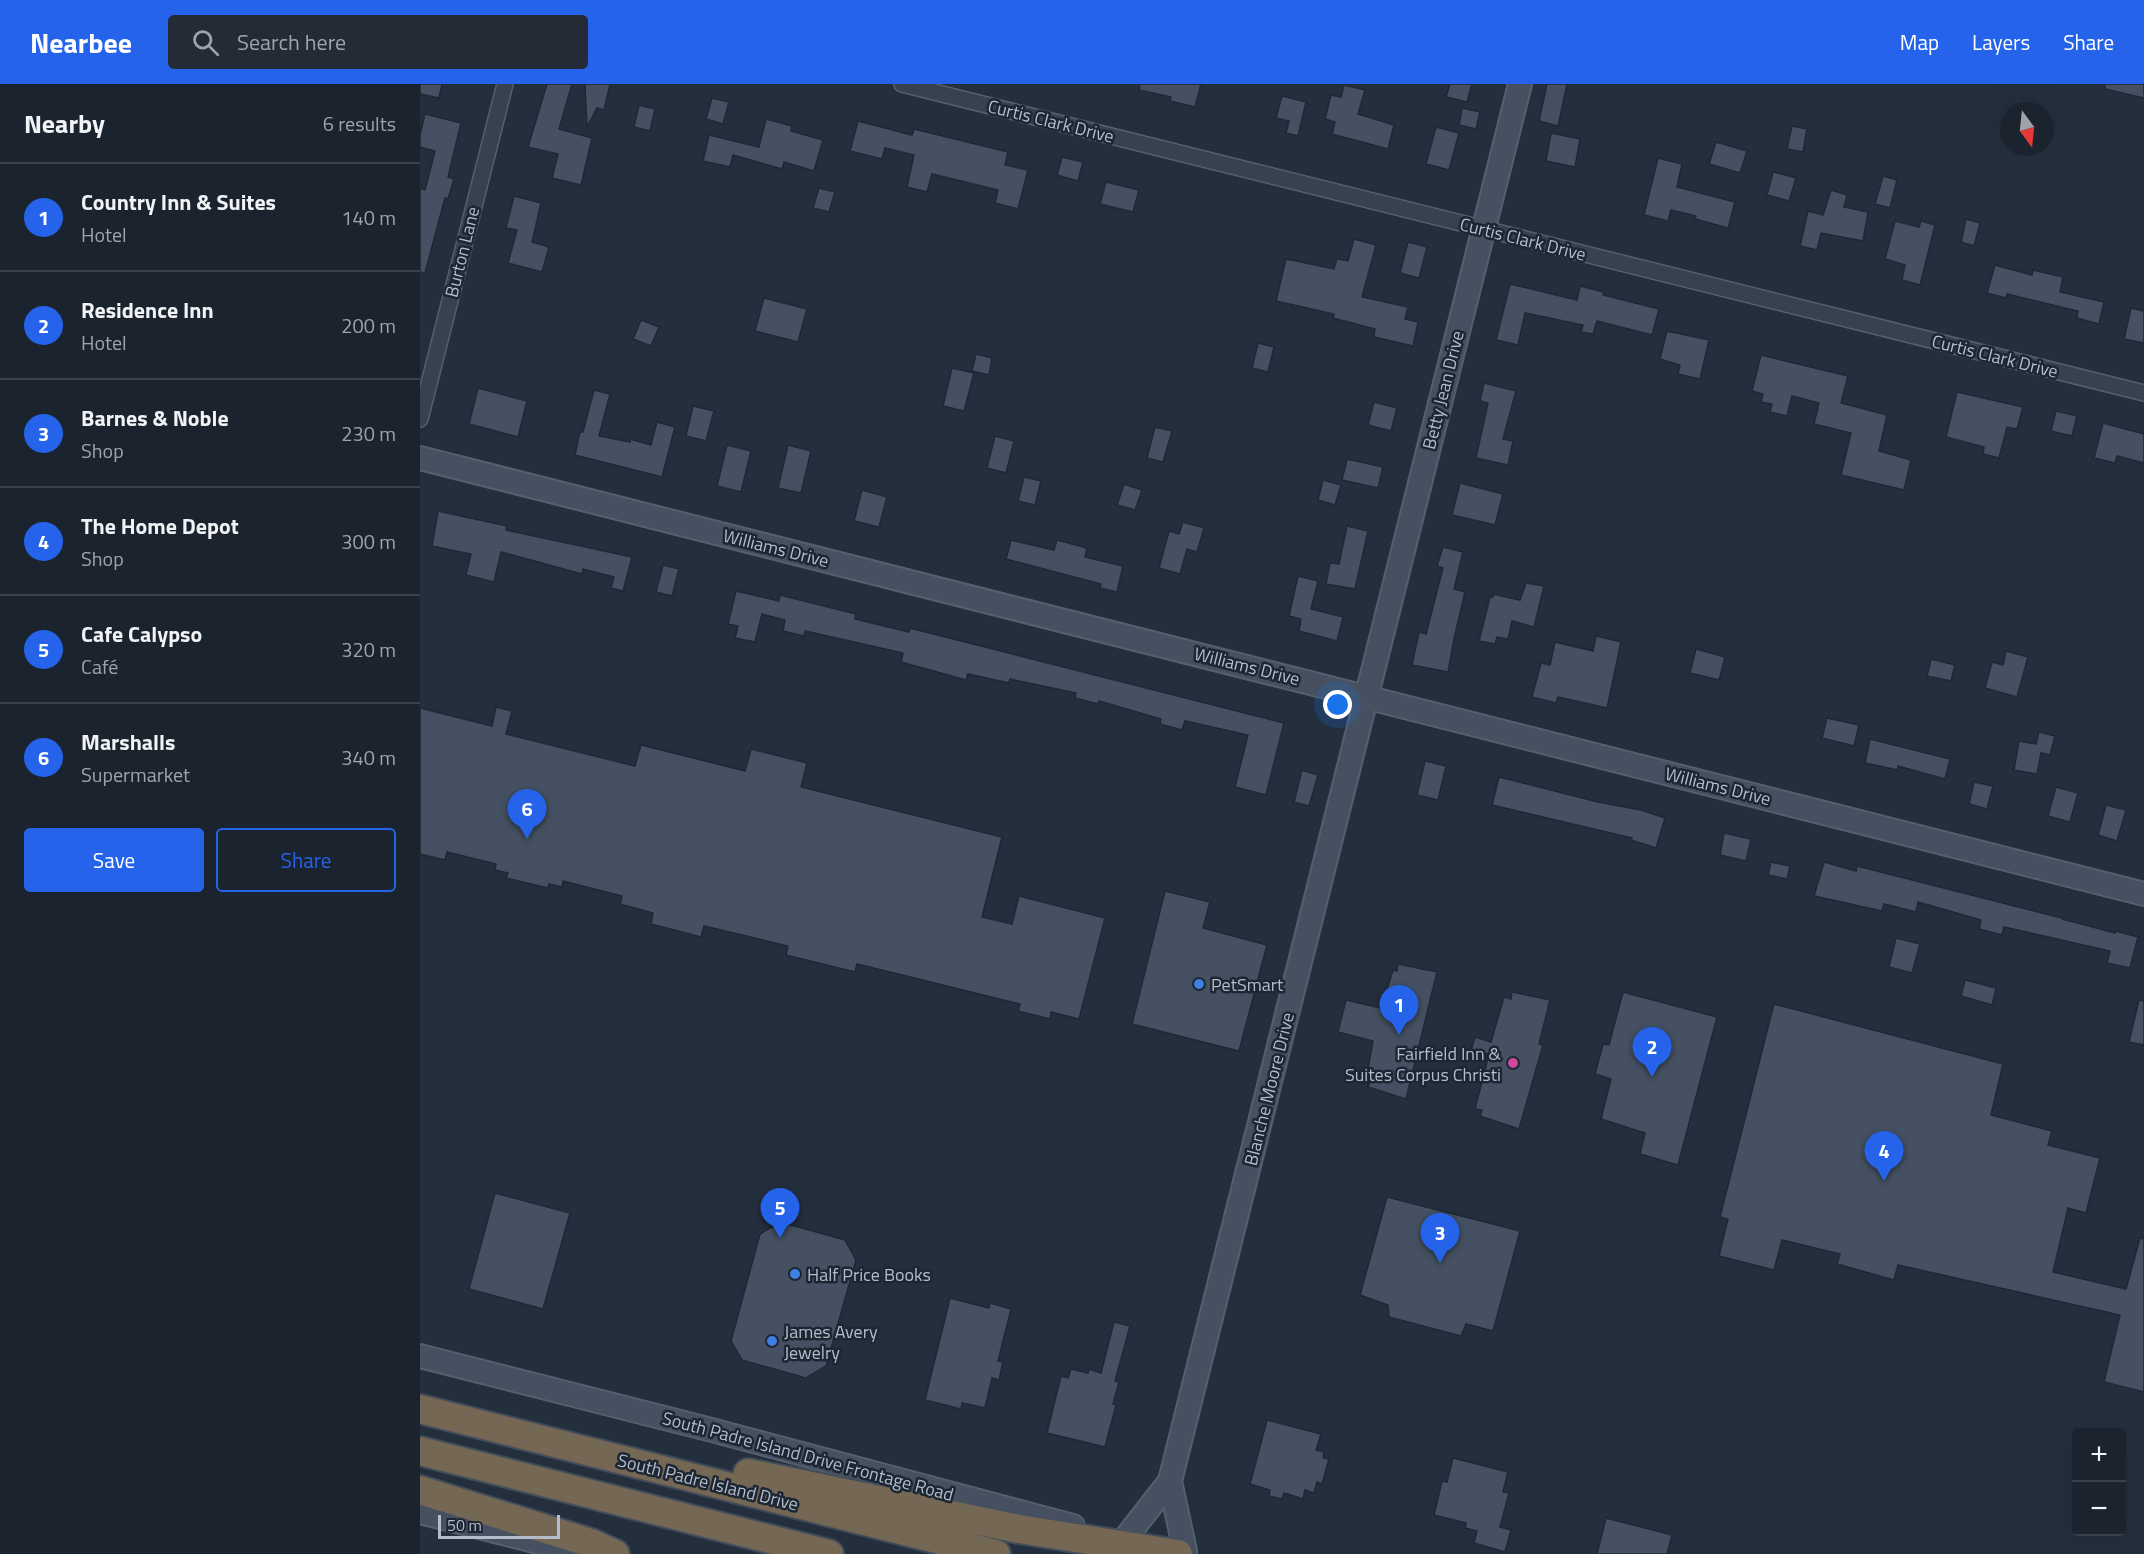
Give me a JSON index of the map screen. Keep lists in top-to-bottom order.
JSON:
{
  "streets": {
    "highway": ["South Padre Island Drive"],
    "street": [
      "Curtis Clark Drive",
      "Burton Lane",
      "Betty Jean Drive",
      "Williams Drive",
      "Blanche Moore Drive",
      "South Padre Island Drive Frontage Road"
    ]
  },
  "crossings": [
    ["Curtis Clark Drive", "Betty Jean Drive"],
    ["Betty Jean Drive", "Williams Drive"],
    ["Betty Jean Drive", "Blanche Moore Drive"],
    ["Williams Drive", "Blanche Moore Drive"],
    ["Blanche Moore Drive", "South Padre Island Drive Frontage Road"]
  ],
  "places": [
    "PetSmart",
    "Fairfield Inn & Suites Corpus Christi",
    "Half Price Books",
    "James Avery Jewelry"
  ],
  "scale_bar": "50 m",
  "north": "bottom",
  "page": {
    "header": "Nearbee",
    "search": "Search here",
    "nav": ["Map", "Layers", "Share"],
    "heading": ["Nearby", "6 results"],
    "list": [
      {
        "mark": "1",
        "name": "Country Inn & Suites",
        "note": "Hotel",
        "value": "140 m"
      },
      {
        "mark": "2",
        "name": "Residence Inn",
        "note": "Hotel",
        "value": "200 m"
      },
      {
        "mark": "3",
        "name": "Barnes & Noble",
        "note": "Shop",
        "value": "230 m"
      },
      {
        "mark": "4",
        "name": "The Home Depot",
        "note": "Shop",
        "value": "300 m"
      },
      {
        "mark": "5",
        "name": "Cafe Calypso",
        "note": "Café",
        "value": "320 m"
      },
      {
        "mark": "6",
        "name": "Marshalls",
        "note": "Supermarket",
        "value": "340 m"
      }
    ],
    "pins": [
      "6",
      "1",
      "2",
      "4",
      "5",
      "3"
    ],
    "buttons": ["Save", "Share"],
    "map_buttons": ["+", "−"],
    "scale": "50 m"
  }
}
